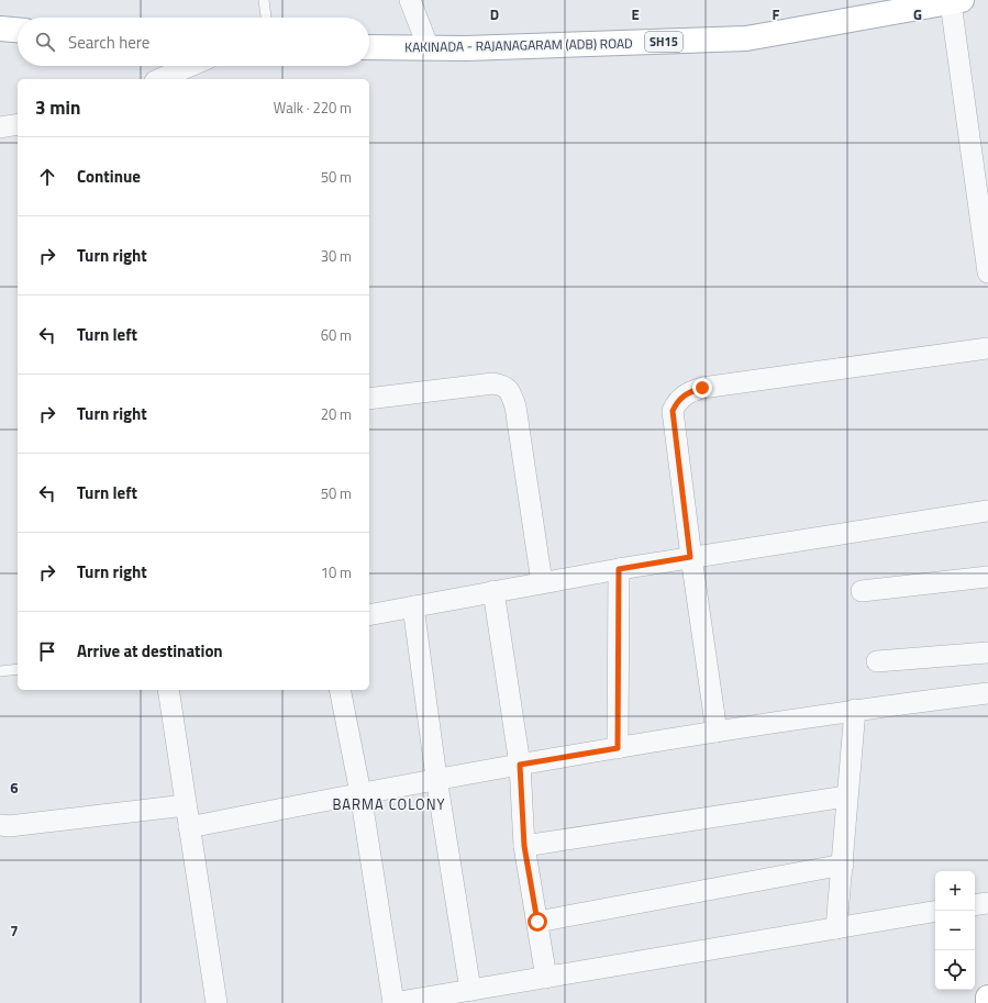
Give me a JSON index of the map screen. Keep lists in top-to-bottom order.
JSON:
{
  "streets": {
    "main road": ["SH15", "KAKINADA - RAJANAGARAM (ADB) ROAD"]
  },
  "districts": ["BARMA COLONY"],
  "page": {
    "search": "Search here",
    "heading": ["3 min", "Walk · 220 m"],
    "list": [
      ["Continue", "50 m"],
      ["Turn right", "30 m"],
      ["Turn left", "60 m"],
      ["Turn right", "20 m"],
      ["Turn left", "50 m"],
      ["Turn right", "10 m"],
      "Arrive at destination"
    ],
    "map_buttons": ["+", "−"]
  },
  "grid": {
    "columns": [
      "D",
      "E",
      "F",
      "G"
    ],
    "rows": ["6", "7"]
  }
}
